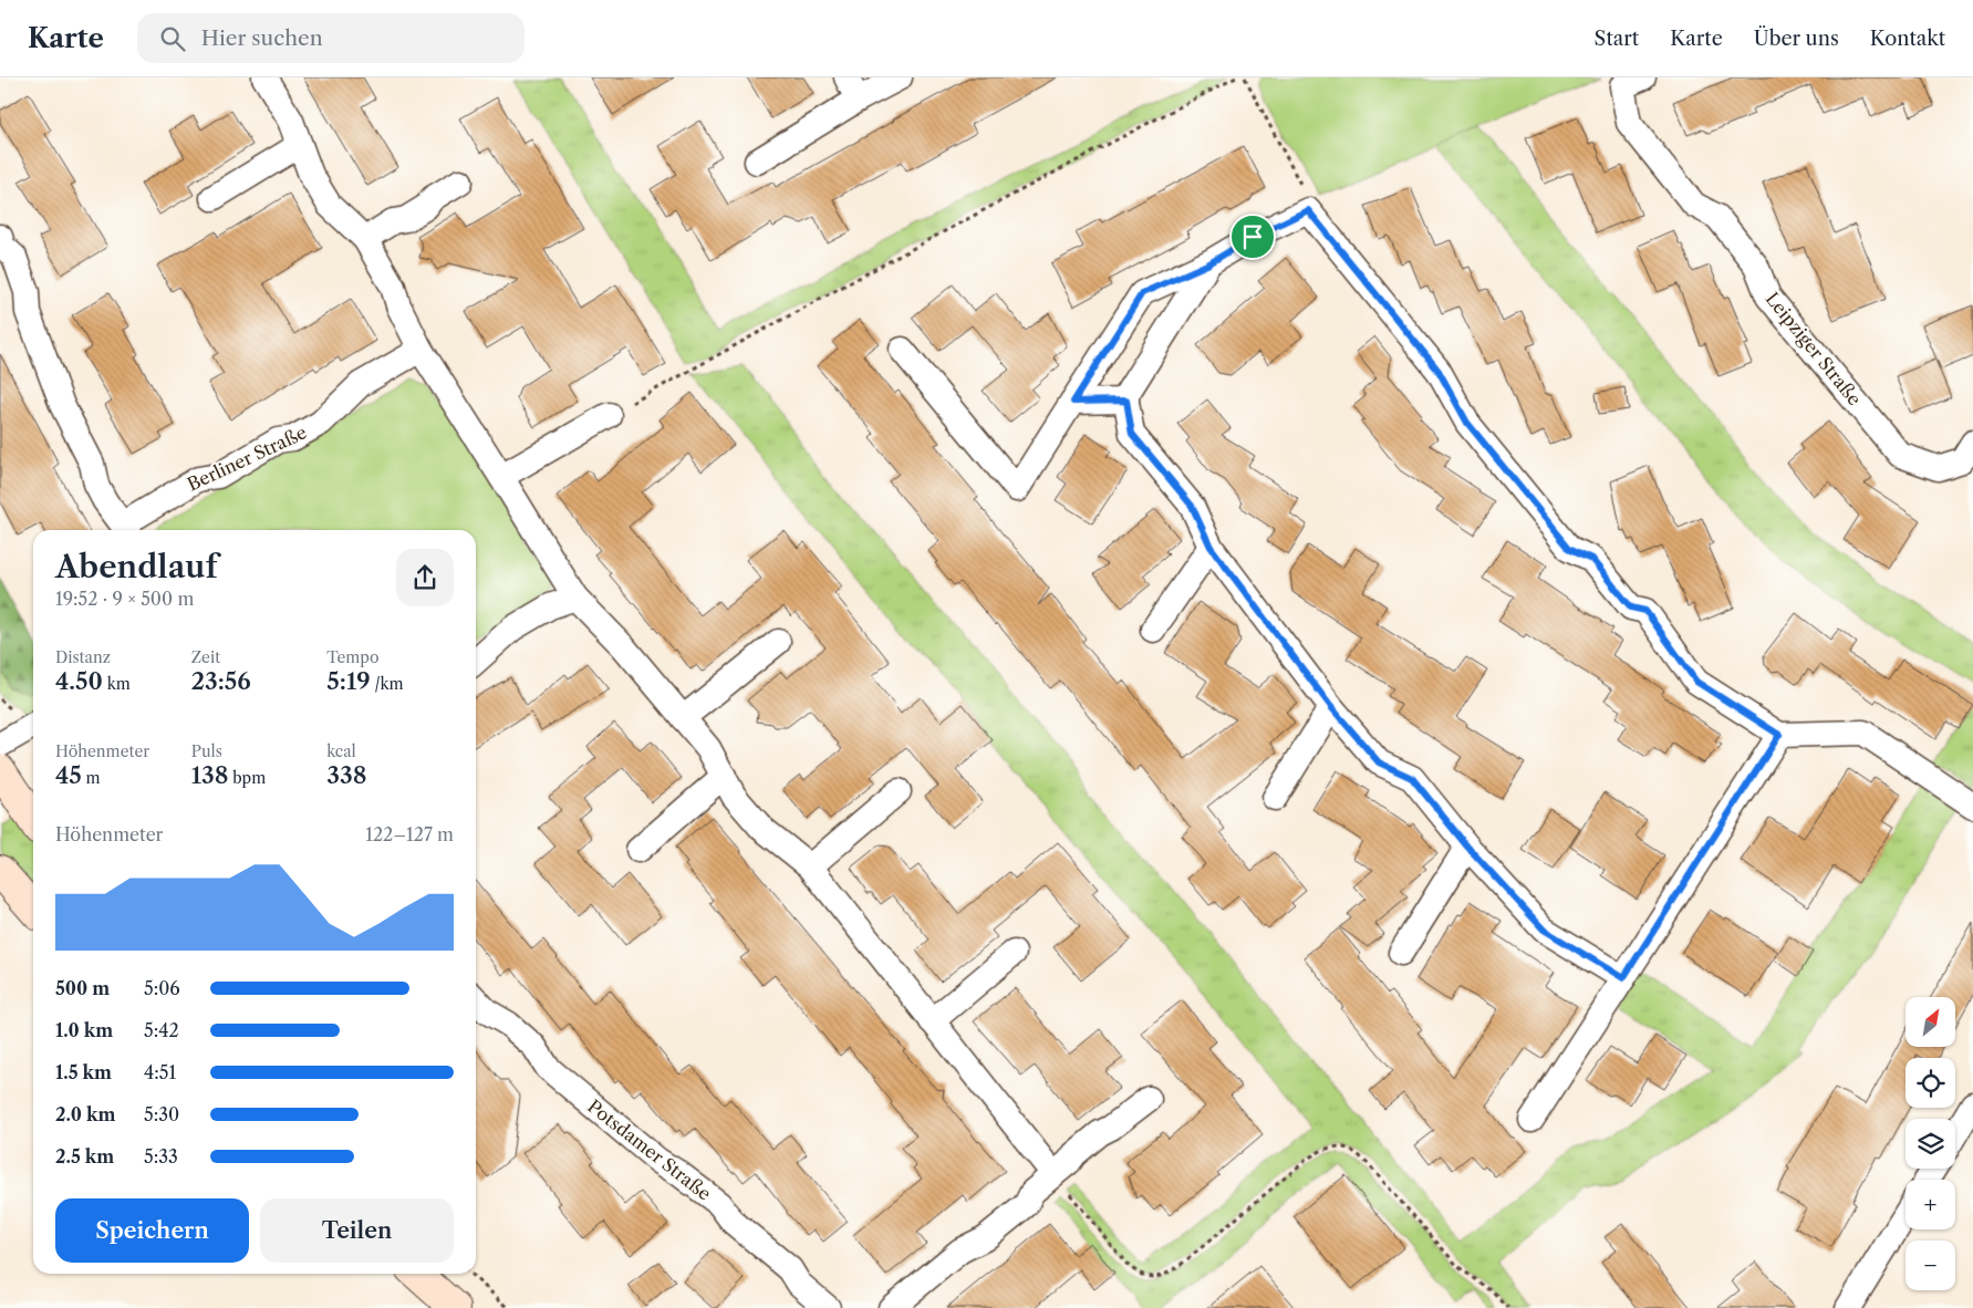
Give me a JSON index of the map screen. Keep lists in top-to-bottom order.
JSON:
{
  "streets": {
    "street": ["Leipziger Straße", "Berliner Straße", "Potsdamer Straße"]
  },
  "north": "top right",
  "page": {
    "header": "Karte",
    "search": "Hier suchen",
    "nav": [
      "Start",
      "Karte",
      "Über uns",
      "Kontakt"
    ],
    "heading": ["Abendlauf", "19:52 · 9 × 500 m"],
    "stats": [
      ["Distanz", "4.50 km"],
      ["Zeit", "23:56"],
      ["Tempo", "5:19 /km"],
      ["Höhenmeter", "45 m"],
      ["Puls", "138 bpm"],
      ["kcal", "338"]
    ],
    "chart": ["Höhenmeter", "122–127 m"],
    "list": [
      {
        "name": "500 m",
        "note": "5:06"
      },
      {
        "name": "1.0 km",
        "note": "5:42"
      },
      {
        "name": "1.5 km",
        "note": "4:51"
      },
      {
        "name": "2.0 km",
        "note": "5:30"
      },
      {
        "name": "2.5 km",
        "note": "5:33"
      }
    ],
    "map_buttons": ["+", "−"],
    "buttons": ["Speichern", "Teilen"]
  }
}
